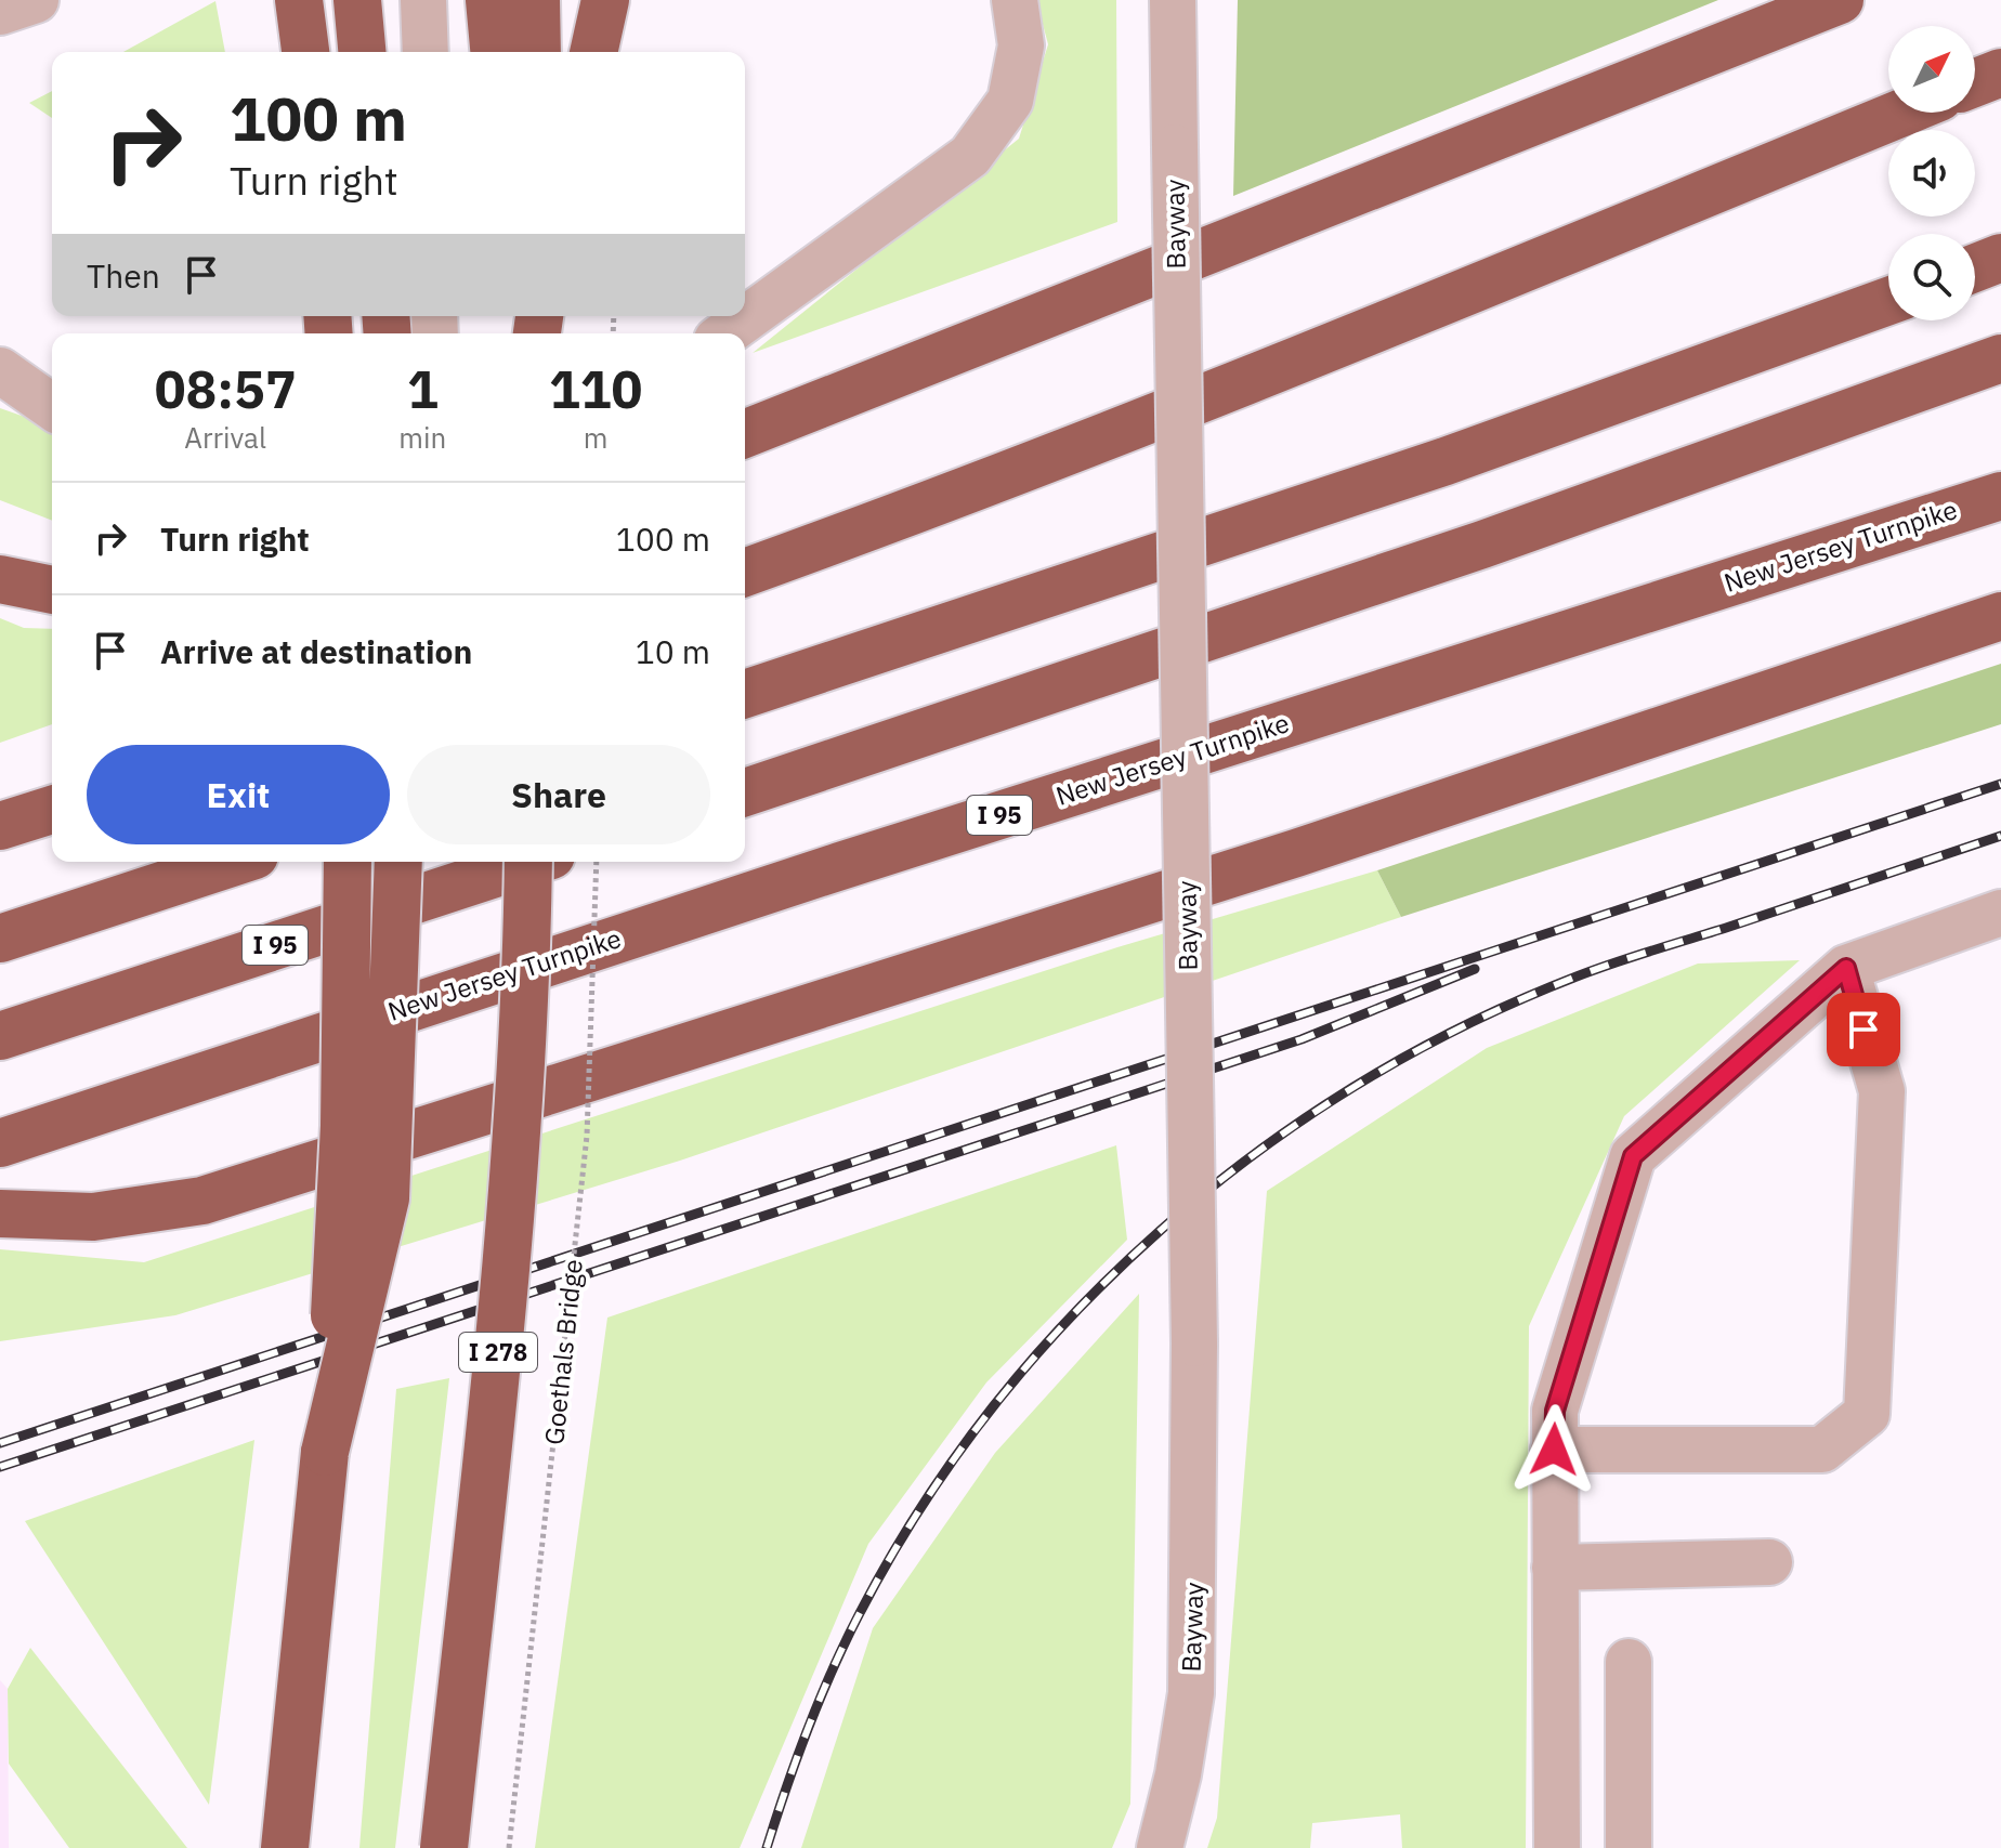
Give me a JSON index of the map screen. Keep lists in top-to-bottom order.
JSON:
{
  "streets": {
    "highway": ["New Jersey Turnpike", "I 95", "I 278"],
    "street": ["Bayway"],
    "path": ["Goethals Bridge"]
  },
  "north": "top right",
  "page": {
    "turn": ["100 m", "Turn right"],
    "then": "Then",
    "eta": [
      "08:57",
      "Arrival",
      "1",
      "min",
      "110",
      "m"
    ],
    "list": [
      {
        "name": "Turn right",
        "value": "100 m"
      },
      {
        "name": "Arrive at destination",
        "value": "10 m"
      }
    ],
    "buttons": ["Exit", "Share"]
  }
}
